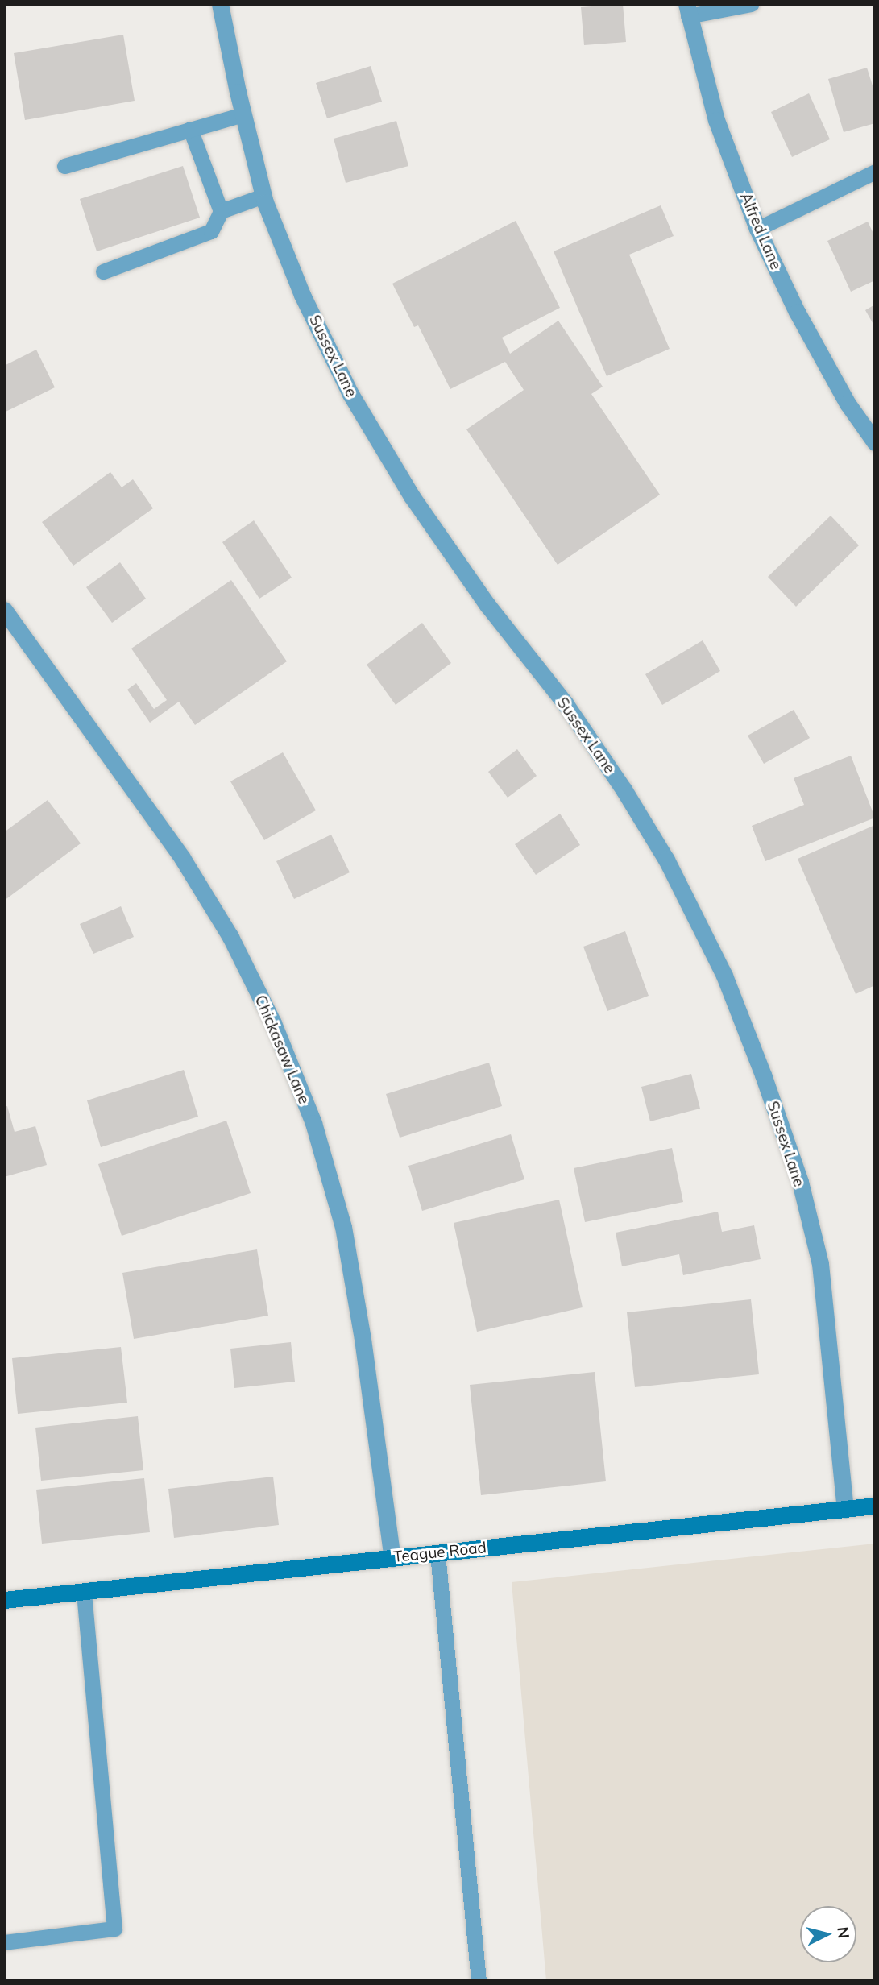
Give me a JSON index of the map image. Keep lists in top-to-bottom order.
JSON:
{
  "streets": {
    "street": [
      "Alfred Lane",
      "Sussex Lane",
      "Chickasaw Lane",
      "Teague Road"
    ]
  },
  "crossings": [
    ["Sussex Lane", "Teague Road"],
    ["Chickasaw Lane", "Teague Road"]
  ],
  "north": "right"
}
